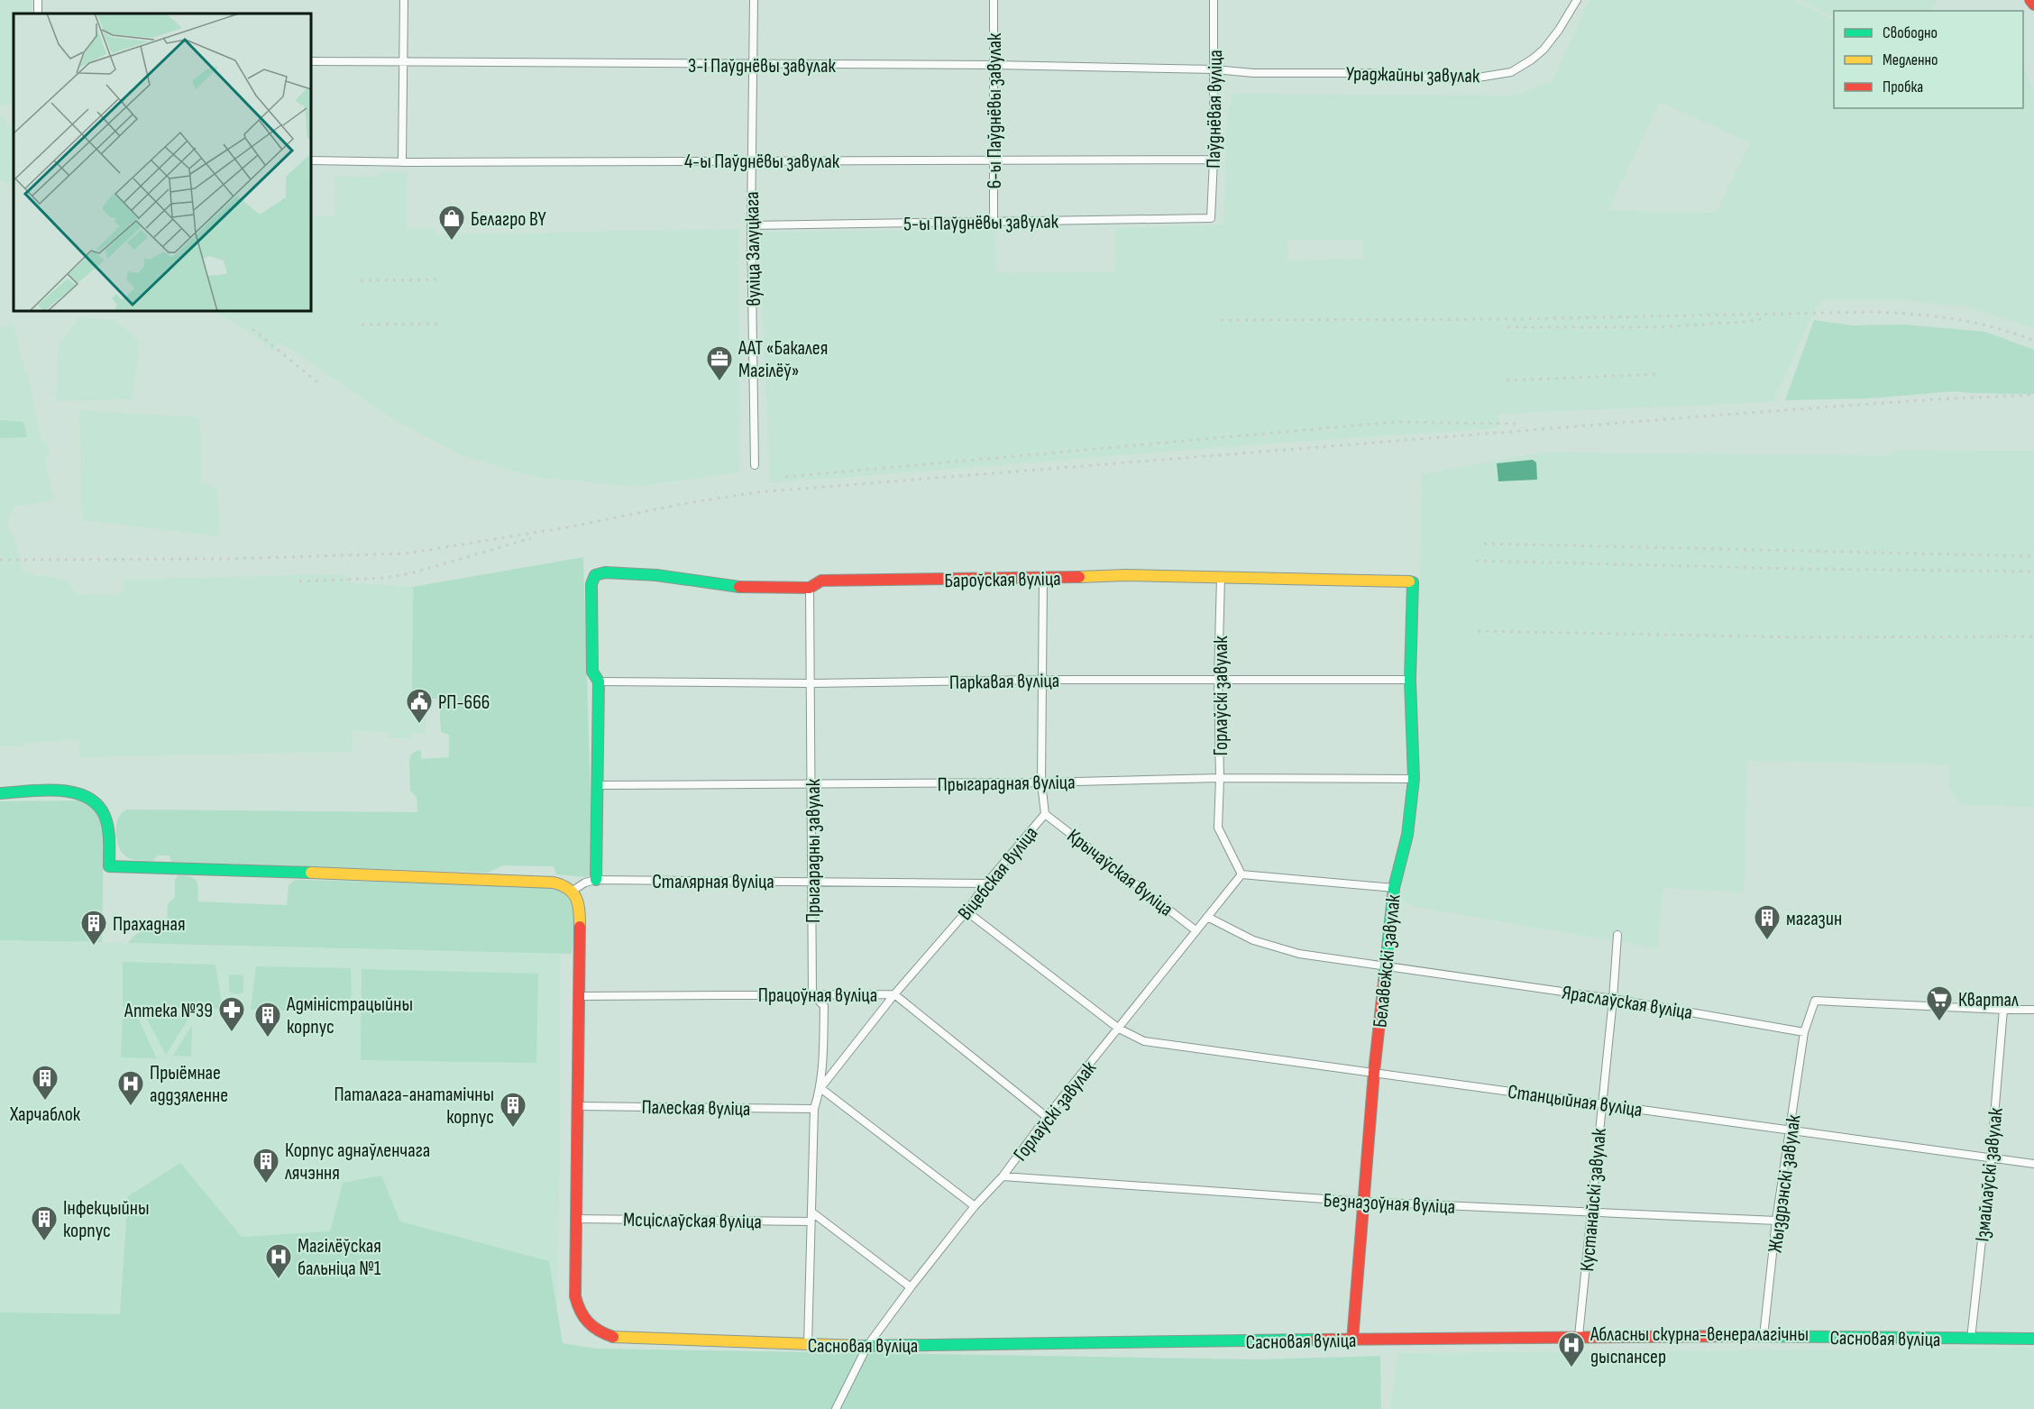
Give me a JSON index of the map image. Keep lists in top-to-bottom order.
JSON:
{
  "streets": {
    "main road": ["Бароўская вуліца", "Белавежскі завулак", "Сасновая вуліца"],
    "street": [
      "3-і Паўднёвы завулак",
      "Ураджайны завулак",
      "Паўднёвая вуліца",
      "6-ы Паўднёвы завулак",
      "4-ы Паўднёвы завулак",
      "5-ы Паўднёвы завулак",
      "вуліца Залуцкага",
      "Паркавая вуліца",
      "Горлаўскі завулак",
      "Прыгарадная вуліца",
      "Прыгарадны завулак",
      "Крычаўская вуліца",
      "Віцебская вуліца",
      "Сталярная вуліца",
      "Працоўная вуліца",
      "Яраслаўская вуліца",
      "Станцыйная вуліца",
      "Палеская вуліца",
      "Ізмайлаўскі завулак",
      "Жыздрэнскі завулак",
      "Кустанайскі завулак",
      "Безназоўная вуліца",
      "Мсціслаўская вуліца"
    ]
  },
  "crossings": [
    ["3-і Паўднёвы завулак", "Ураджайны завулак"],
    ["3-і Паўднёвы завулак", "Паўднёвая вуліца"],
    ["3-і Паўднёвы завулак", "6-ы Паўднёвы завулак"],
    ["3-і Паўднёвы завулак", "вуліца Залуцкага"],
    ["Ураджайны завулак", "Паўднёвая вуліца"],
    ["Паўднёвая вуліца", "4-ы Паўднёвы завулак"],
    ["Паўднёвая вуліца", "5-ы Паўднёвы завулак"],
    ["6-ы Паўднёвы завулак", "4-ы Паўднёвы завулак"],
    ["6-ы Паўднёвы завулак", "5-ы Паўднёвы завулак"],
    ["4-ы Паўднёвы завулак", "вуліца Залуцкага"],
    ["5-ы Паўднёвы завулак", "вуліца Залуцкага"],
    ["Бароўская вуліца", "Паркавая вуліца"],
    ["Бароўская вуліца", "Горлаўскі завулак"],
    ["Бароўская вуліца", "Прыгарадны завулак"],
    ["Бароўская вуліца", "Віцебская вуліца"],
    ["Бароўская вуліца", "Белавежскі завулак"],
    ["Паркавая вуліца", "Горлаўскі завулак"],
    ["Паркавая вуліца", "Прыгарадны завулак"],
    ["Паркавая вуліца", "Віцебская вуліца"],
    ["Паркавая вуліца", "Белавежскі завулак"],
    ["Горлаўскі завулак", "Прыгарадная вуліца"],
    ["Горлаўскі завулак", "Крычаўская вуліца"],
    ["Горлаўскі завулак", "Працоўная вуліца"],
    ["Горлаўскі завулак", "Яраслаўская вуліца"],
    ["Горлаўскі завулак", "Станцыйная вуліца"],
    ["Горлаўскі завулак", "Безназоўная вуліца"],
    ["Горлаўскі завулак", "Сасновая вуліца"],
    ["Прыгарадная вуліца", "Прыгарадны завулак"],
    ["Прыгарадная вуліца", "Віцебская вуліца"],
    ["Прыгарадная вуліца", "Белавежскі завулак"],
    ["Прыгарадны завулак", "Віцебская вуліца"],
    ["Прыгарадны завулак", "Сталярная вуліца"],
    ["Прыгарадны завулак", "Працоўная вуліца"],
    ["Прыгарадны завулак", "Палеская вуліца"],
    ["Крычаўская вуліца", "Віцебская вуліца"],
    ["Віцебская вуліца", "Сталярная вуліца"],
    ["Віцебская вуліца", "Працоўная вуліца"],
    ["Белавежскі завулак", "Яраслаўская вуліца"],
    ["Белавежскі завулак", "Станцыйная вуліца"],
    ["Белавежскі завулак", "Безназоўная вуліца"],
    ["Белавежскі завулак", "Сасновая вуліца"],
    ["Яраслаўская вуліца", "Жыздрэнскі завулак"],
    ["Яраслаўская вуліца", "Кустанайскі завулак"],
    ["Станцыйная вуліца", "Ізмайлаўскі завулак"],
    ["Станцыйная вуліца", "Жыздрэнскі завулак"],
    ["Станцыйная вуліца", "Кустанайскі завулак"],
    ["Ізмайлаўскі завулак", "Сасновая вуліца"],
    ["Жыздрэнскі завулак", "Безназоўная вуліца"],
    ["Жыздрэнскі завулак", "Сасновая вуліца"],
    ["Кустанайскі завулак", "Безназоўная вуліца"],
    ["Кустанайскі завулак", "Сасновая вуліца"],
    ["Мсціслаўская вуліца", "Сасновая вуліца"]
  ],
  "places": {
    "shop": ["Белагро BY"],
    "office": ["ААТ «Бакалея Магілёў»"],
    "public building": ["РП-666"],
    "building": [
      "магазин",
      "Прахадная",
      "Адміністрацыйны корпус",
      "Харчаблок",
      "Паталага-анатамічны корпус",
      "Корпус аднаўленчага лячэння",
      "Інфекцыйны корпус"
    ],
    "supermarket": ["Квартал"],
    "pharmacy": ["Аптека №39"],
    "hospital": ["Прыёмнае аддзяленне", "Магілёўская бальніца №1", "Абласны скурна-венералагічны дыспансер"]
  },
  "legend": ["Свободно", "Медленно", "Пробка"]
}
